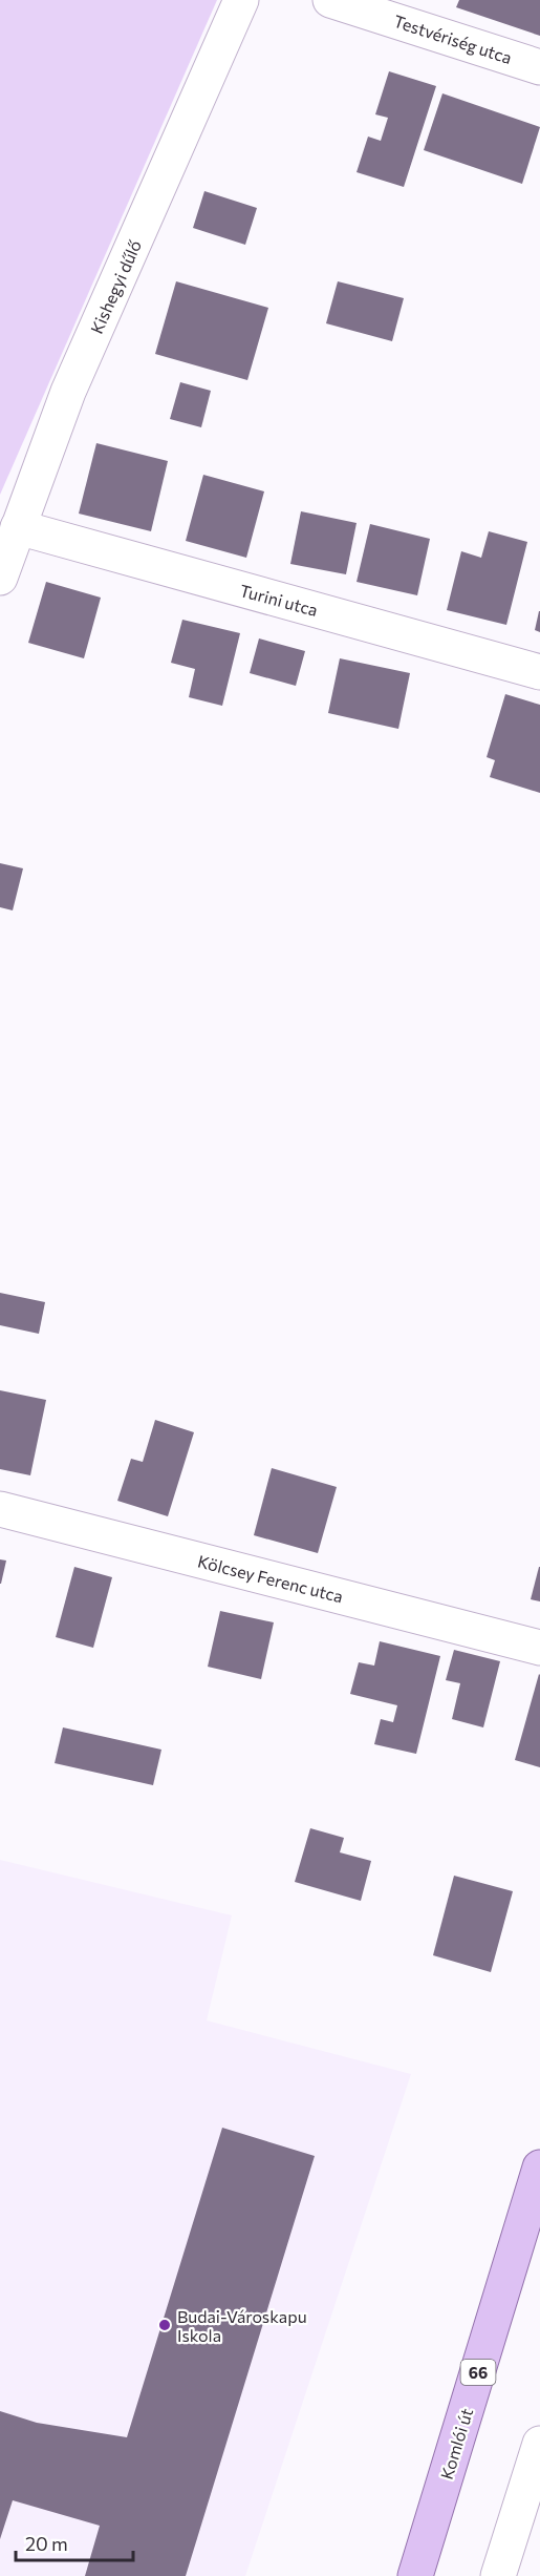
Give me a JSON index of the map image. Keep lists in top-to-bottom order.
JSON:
{
  "streets": {
    "main road": ["66", "Komlói út"],
    "street": [
      "Testvériség utca",
      "Kishegyi dűlő",
      "Turini utca",
      "Kölcsey Ferenc utca"
    ]
  },
  "crossings": [
    ["Kishegyi dűlő", "Turini utca"]
  ],
  "places": ["Budai-Városkapu Iskola"],
  "scale_bar": "20 m"
}
